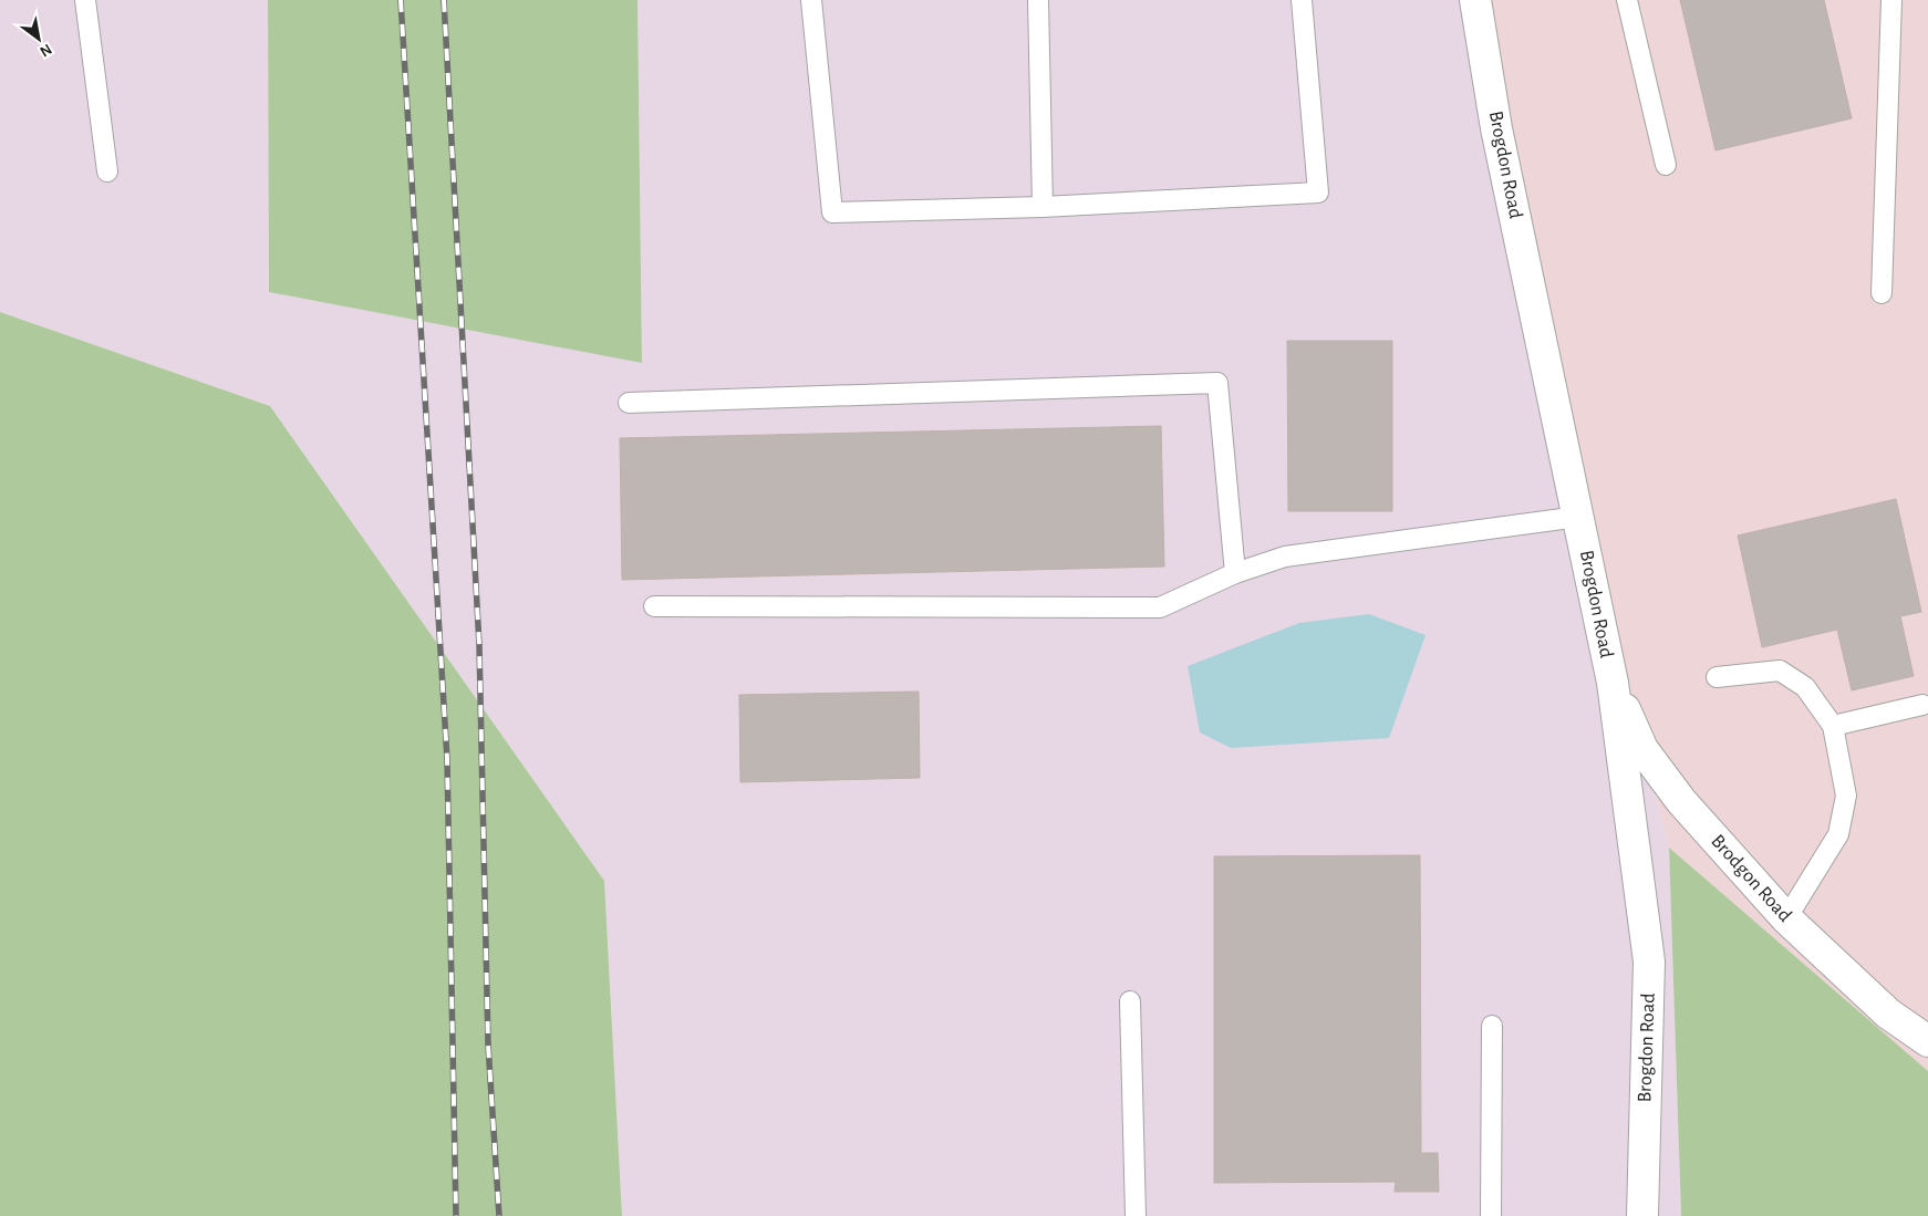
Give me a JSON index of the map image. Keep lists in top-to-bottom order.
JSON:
{
  "streets": {
    "street": ["Brogdon Road", "Brodgon Road"]
  },
  "crossings": [
    ["Brogdon Road", "Brodgon Road"]
  ],
  "north": "bottom right"
}
